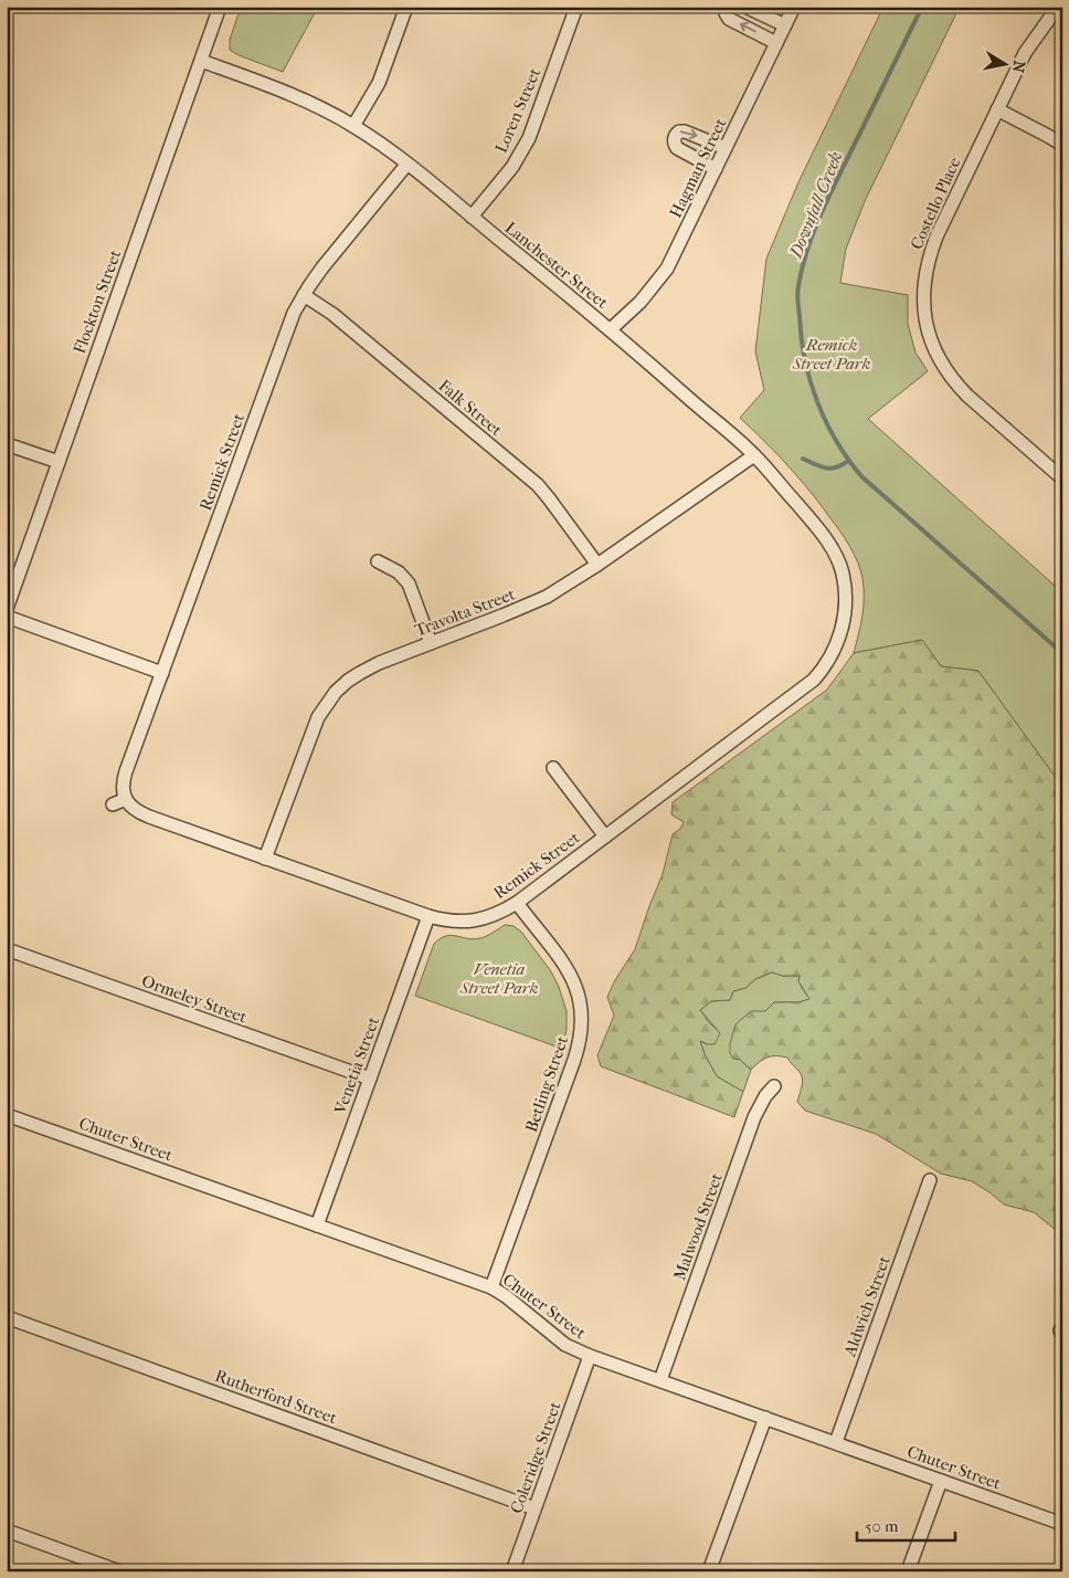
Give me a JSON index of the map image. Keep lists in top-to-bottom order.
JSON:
{
  "streets": {
    "street": [
      "Loren Street",
      "Hagman Street",
      "Costello Place",
      "Lanchester Street",
      "Flockton Street",
      "Falk Street",
      "Remick Street",
      "Travolta Street",
      "Ormeley Street",
      "Venetia Street",
      "Betling Street",
      "Chuter Street",
      "Malwood Street",
      "Aldwich Street",
      "Rutherford Street",
      "Coleridge Street"
    ]
  },
  "crossings": [
    ["Loren Street", "Lanchester Street"],
    ["Hagman Street", "Lanchester Street"],
    ["Lanchester Street", "Flockton Street"],
    ["Lanchester Street", "Remick Street"],
    ["Lanchester Street", "Travolta Street"],
    ["Falk Street", "Remick Street"],
    ["Falk Street", "Travolta Street"],
    ["Remick Street", "Travolta Street"],
    ["Remick Street", "Venetia Street"],
    ["Remick Street", "Betling Street"],
    ["Ormeley Street", "Venetia Street"],
    ["Venetia Street", "Chuter Street"],
    ["Betling Street", "Chuter Street"],
    ["Chuter Street", "Malwood Street"],
    ["Chuter Street", "Aldwich Street"],
    ["Chuter Street", "Coleridge Street"],
    ["Rutherford Street", "Coleridge Street"]
  ],
  "water": ["Downfall Creek"],
  "parks": ["Remick Street Park", "Venetia Street Park"],
  "scale_bar": "50 m",
  "north": "right"
}
